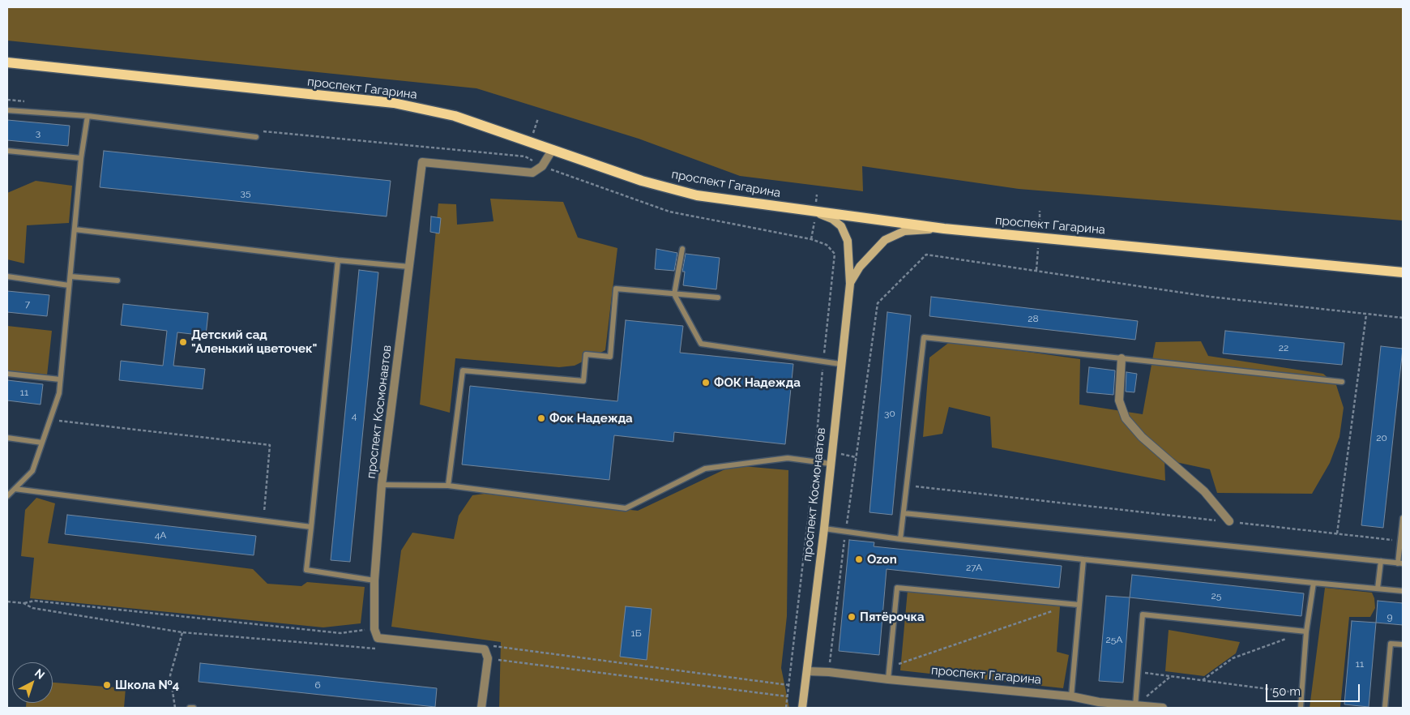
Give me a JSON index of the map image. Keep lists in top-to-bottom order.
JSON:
{
  "streets": {
    "main road": ["проспект Гагарина", "проспект Космонавтов"]
  },
  "crossings": [
    ["проспект Гагарина", "проспект Космонавтов"]
  ],
  "places": [
    "Детский сад \"Аленький цветочек\"",
    "ФОК Надежда",
    "Фок Надежда",
    "Ozon",
    "Пятёрочка",
    "Школа №4"
  ],
  "house_numbers": [
    "3",
    "35",
    "7",
    "28",
    "22",
    "11",
    "30",
    "4",
    "20",
    "4А",
    "27А",
    "25",
    "9",
    "1Б",
    "25А",
    "11",
    "6"
  ],
  "scale_bar": "50 m",
  "north": "top right"
}
